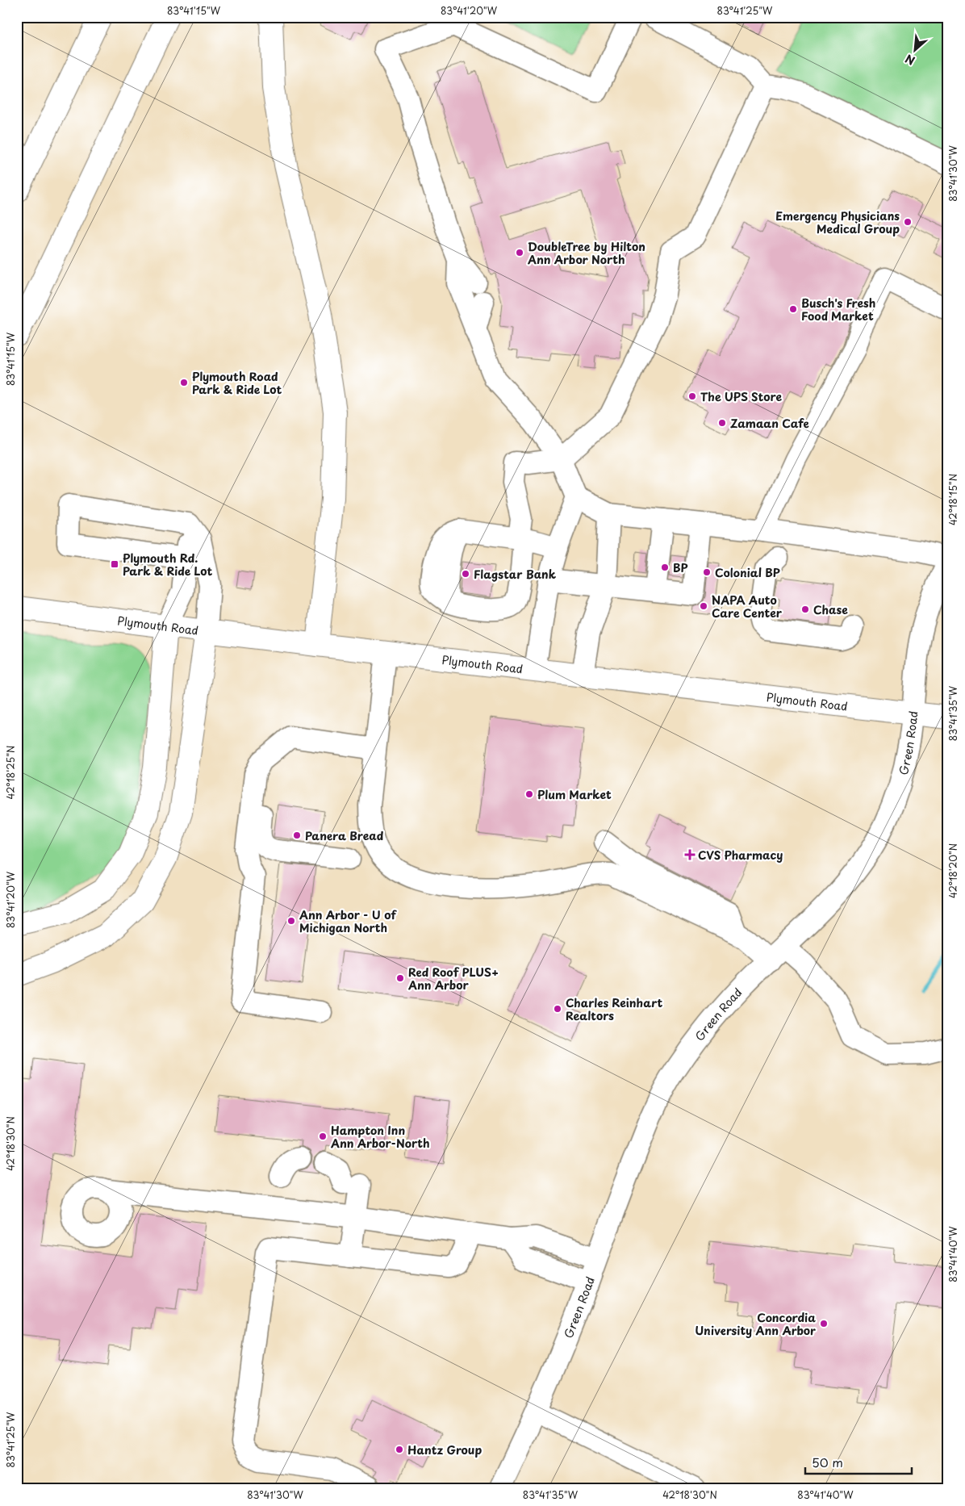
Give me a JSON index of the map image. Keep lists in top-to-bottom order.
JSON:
{
  "streets": {
    "main road": ["Plymouth Road"],
    "street": ["Green Road"]
  },
  "crossings": [
    ["Plymouth Road", "Green Road"]
  ],
  "places": {
    "other": [
      "Emergency Physicians Medical Group",
      "DoubleTree by Hilton Ann Arbor North",
      "Busch's Fresh Food Market",
      "Plymouth Road Park & Ride Lot",
      "The UPS Store",
      "Zamaan Cafe",
      "BP",
      "Colonial BP",
      "Flagstar Bank",
      "NAPA Auto Care Center",
      "Chase",
      "Plum Market",
      "Panera Bread",
      "Ann Arbor - U of Michigan North",
      "Red Roof PLUS+ Ann Arbor",
      "Charles Reinhart Realtors",
      "Hampton Inn Ann Arbor-North",
      "Concordia University Ann Arbor",
      "Hantz Group"
    ],
    "transit": ["Plymouth Rd. Park & Ride Lot"],
    "health": ["CVS Pharmacy"]
  },
  "scale_bar": "50 m",
  "north": "bottom left",
  "coordinates": [
    "83°41'15\"W",
    "83°41'20\"W",
    "83°41'25\"W",
    "83°41'30\"W",
    "42°18'15\"N",
    "83°41'35\"W",
    "42°18'25\"N",
    "42°18'20\"N",
    "42°18'30\"N",
    "83°41'40\"W"
  ]
}
